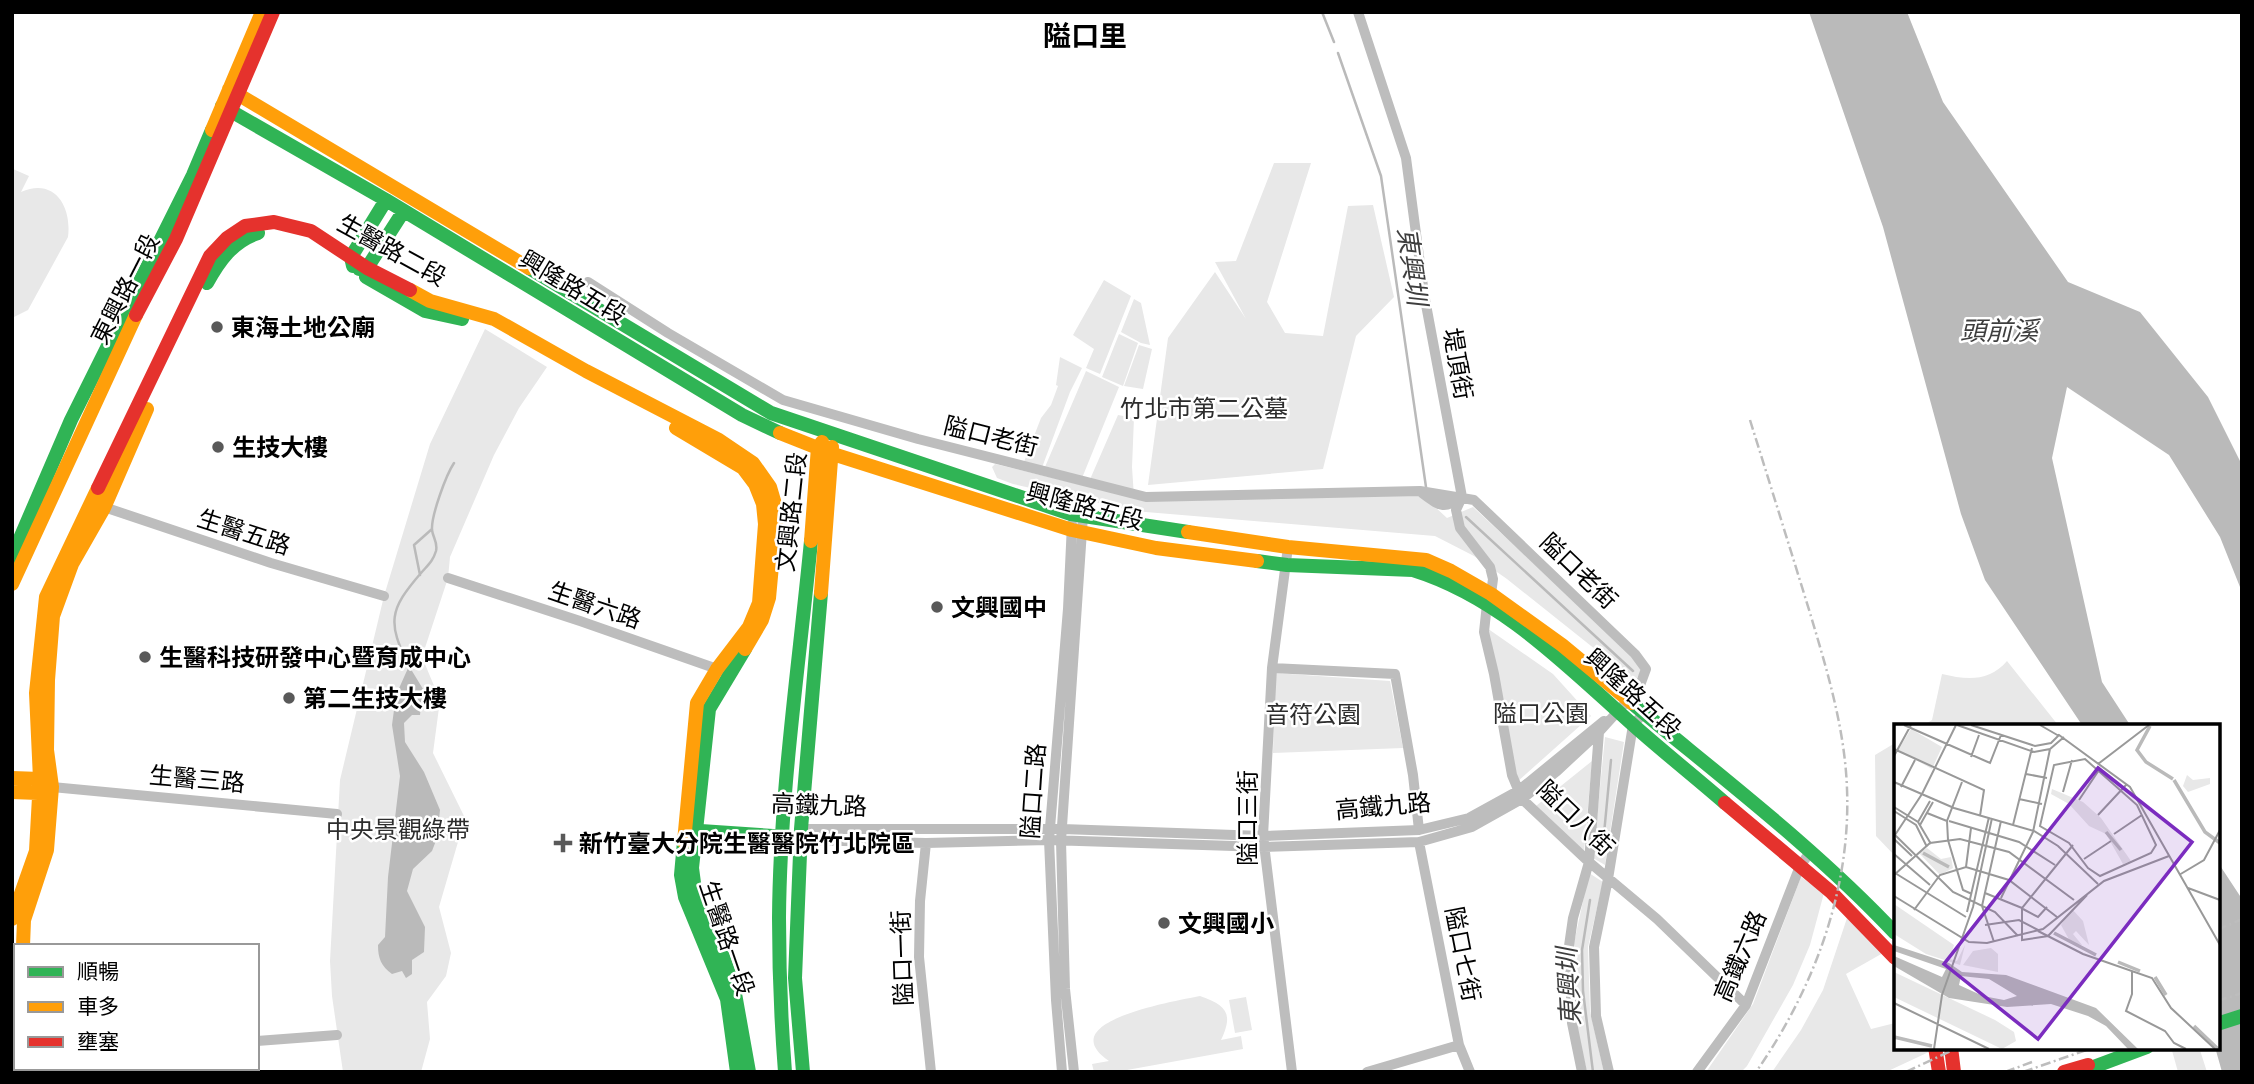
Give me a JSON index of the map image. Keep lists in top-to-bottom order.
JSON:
{
  "streets": {
    "street": [
      "生醫路二段",
      "興隆路五段",
      "東興路一段",
      "堤頂街",
      "隘口老街",
      "文興路二段",
      "生醫五路",
      "生醫六路",
      "生醫三路",
      "隘口二路",
      "高鐵九路",
      "隘口三街",
      "隘口八街",
      "生醫路一段",
      "隘口七街",
      "高鐵六路",
      "隘口一街"
    ]
  },
  "crossings": [
    ["生醫路二段", "生醫五路"],
    ["生醫路二段", "生醫六路"],
    ["生醫路二段", "生醫三路"],
    ["生醫路二段", "高鐵九路"],
    ["生醫路二段", "生醫路一段"],
    ["興隆路五段", "東興路一段"],
    ["興隆路五段", "隘口老街"],
    ["興隆路五段", "文興路二段"],
    ["興隆路五段", "隘口二路"],
    ["興隆路五段", "高鐵九路"],
    ["興隆路五段", "隘口三街"],
    ["興隆路五段", "隘口八街"],
    ["興隆路五段", "高鐵六路"],
    ["堤頂街", "隘口老街"],
    ["隘口老街", "高鐵九路"],
    ["文興路二段", "高鐵九路"],
    ["隘口二路", "高鐵九路"],
    ["高鐵九路", "隘口三街"],
    ["高鐵九路", "隘口八街"],
    ["高鐵九路", "生醫路一段"],
    ["高鐵九路", "隘口七街"],
    ["高鐵九路", "隘口一街"],
    ["隘口八街", "高鐵六路"]
  ],
  "districts": ["隘口里"],
  "water": ["東興圳", "頭前溪"],
  "parks": [
    "竹北市第二公墓",
    "隘口公園",
    "音符公園",
    "中央景觀綠帶"
  ],
  "places": {
    "other": [
      "東海土地公廟",
      "生技大樓",
      "文興國中",
      "生醫科技研發中心暨育成中心",
      "第二生技大樓",
      "文興國小"
    ],
    "health": ["新竹臺大分院生醫醫院竹北院區"]
  },
  "legend": ["順暢", "車多", "壅塞"]
}
